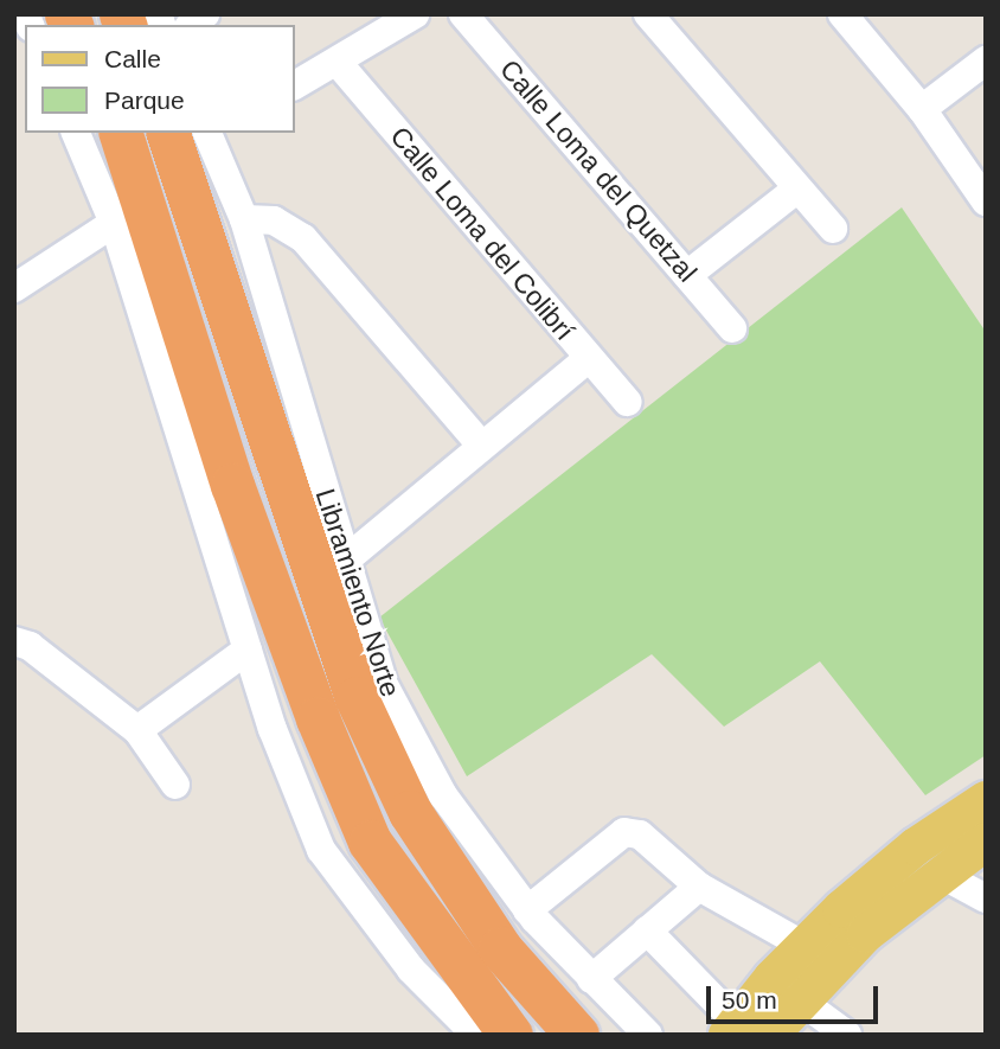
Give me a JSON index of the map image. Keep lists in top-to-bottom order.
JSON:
{
  "streets": {
    "highway": ["Libramiento Norte"],
    "street": ["Calle Loma del Quetzal", "Calle Loma del Colibrí"]
  },
  "legend": ["Calle", "Parque"],
  "scale_bar": "50 m"
}
